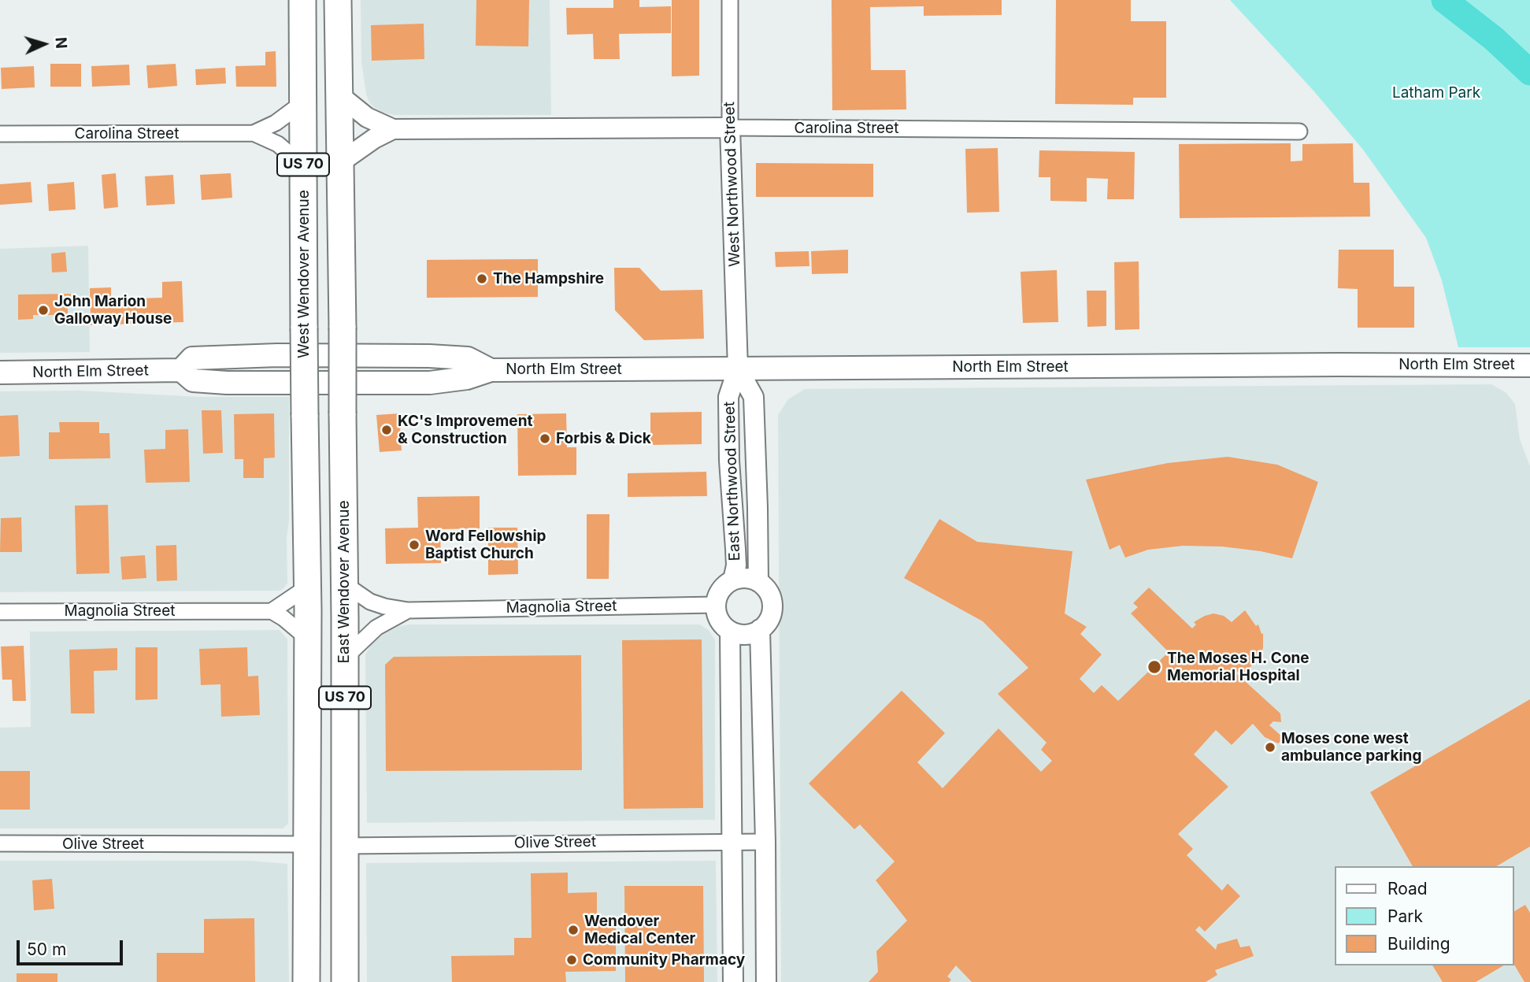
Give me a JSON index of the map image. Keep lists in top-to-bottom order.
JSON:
{
  "streets": {
    "highway": ["US 70", "West Wendover Avenue", "East Wendover Avenue"],
    "main road": ["North Elm Street"],
    "street": [
      "Carolina Street",
      "West Northwood Street",
      "East Northwood Street",
      "Magnolia Street",
      "Olive Street"
    ]
  },
  "crossings": [
    ["Carolina Street", "US 70"],
    ["Carolina Street", "West Northwood Street"],
    ["Carolina Street", "West Wendover Avenue"],
    ["Carolina Street", "East Wendover Avenue"],
    ["US 70", "West Wendover Avenue"],
    ["US 70", "East Wendover Avenue"],
    ["US 70", "Olive Street"],
    ["West Northwood Street", "North Elm Street"],
    ["West Northwood Street", "East Northwood Street"],
    ["North Elm Street", "East Northwood Street"],
    ["East Northwood Street", "Magnolia Street"],
    ["East Wendover Avenue", "Magnolia Street"],
    ["East Wendover Avenue", "Olive Street"]
  ],
  "parks": ["Latham Park"],
  "places": [
    "The Hampshire",
    "John Marion Galloway House",
    "KC's Improvement & Construction",
    "Forbis & Dick",
    "Word Fellowship Baptist Church",
    "The Moses H. Cone Memorial Hospital",
    "Moses cone west ambulance parking",
    "Wendover Medical Center",
    "Community Pharmacy"
  ],
  "legend": ["Road", "Park", "Building"],
  "scale_bar": "50 m",
  "north": "right"
}
